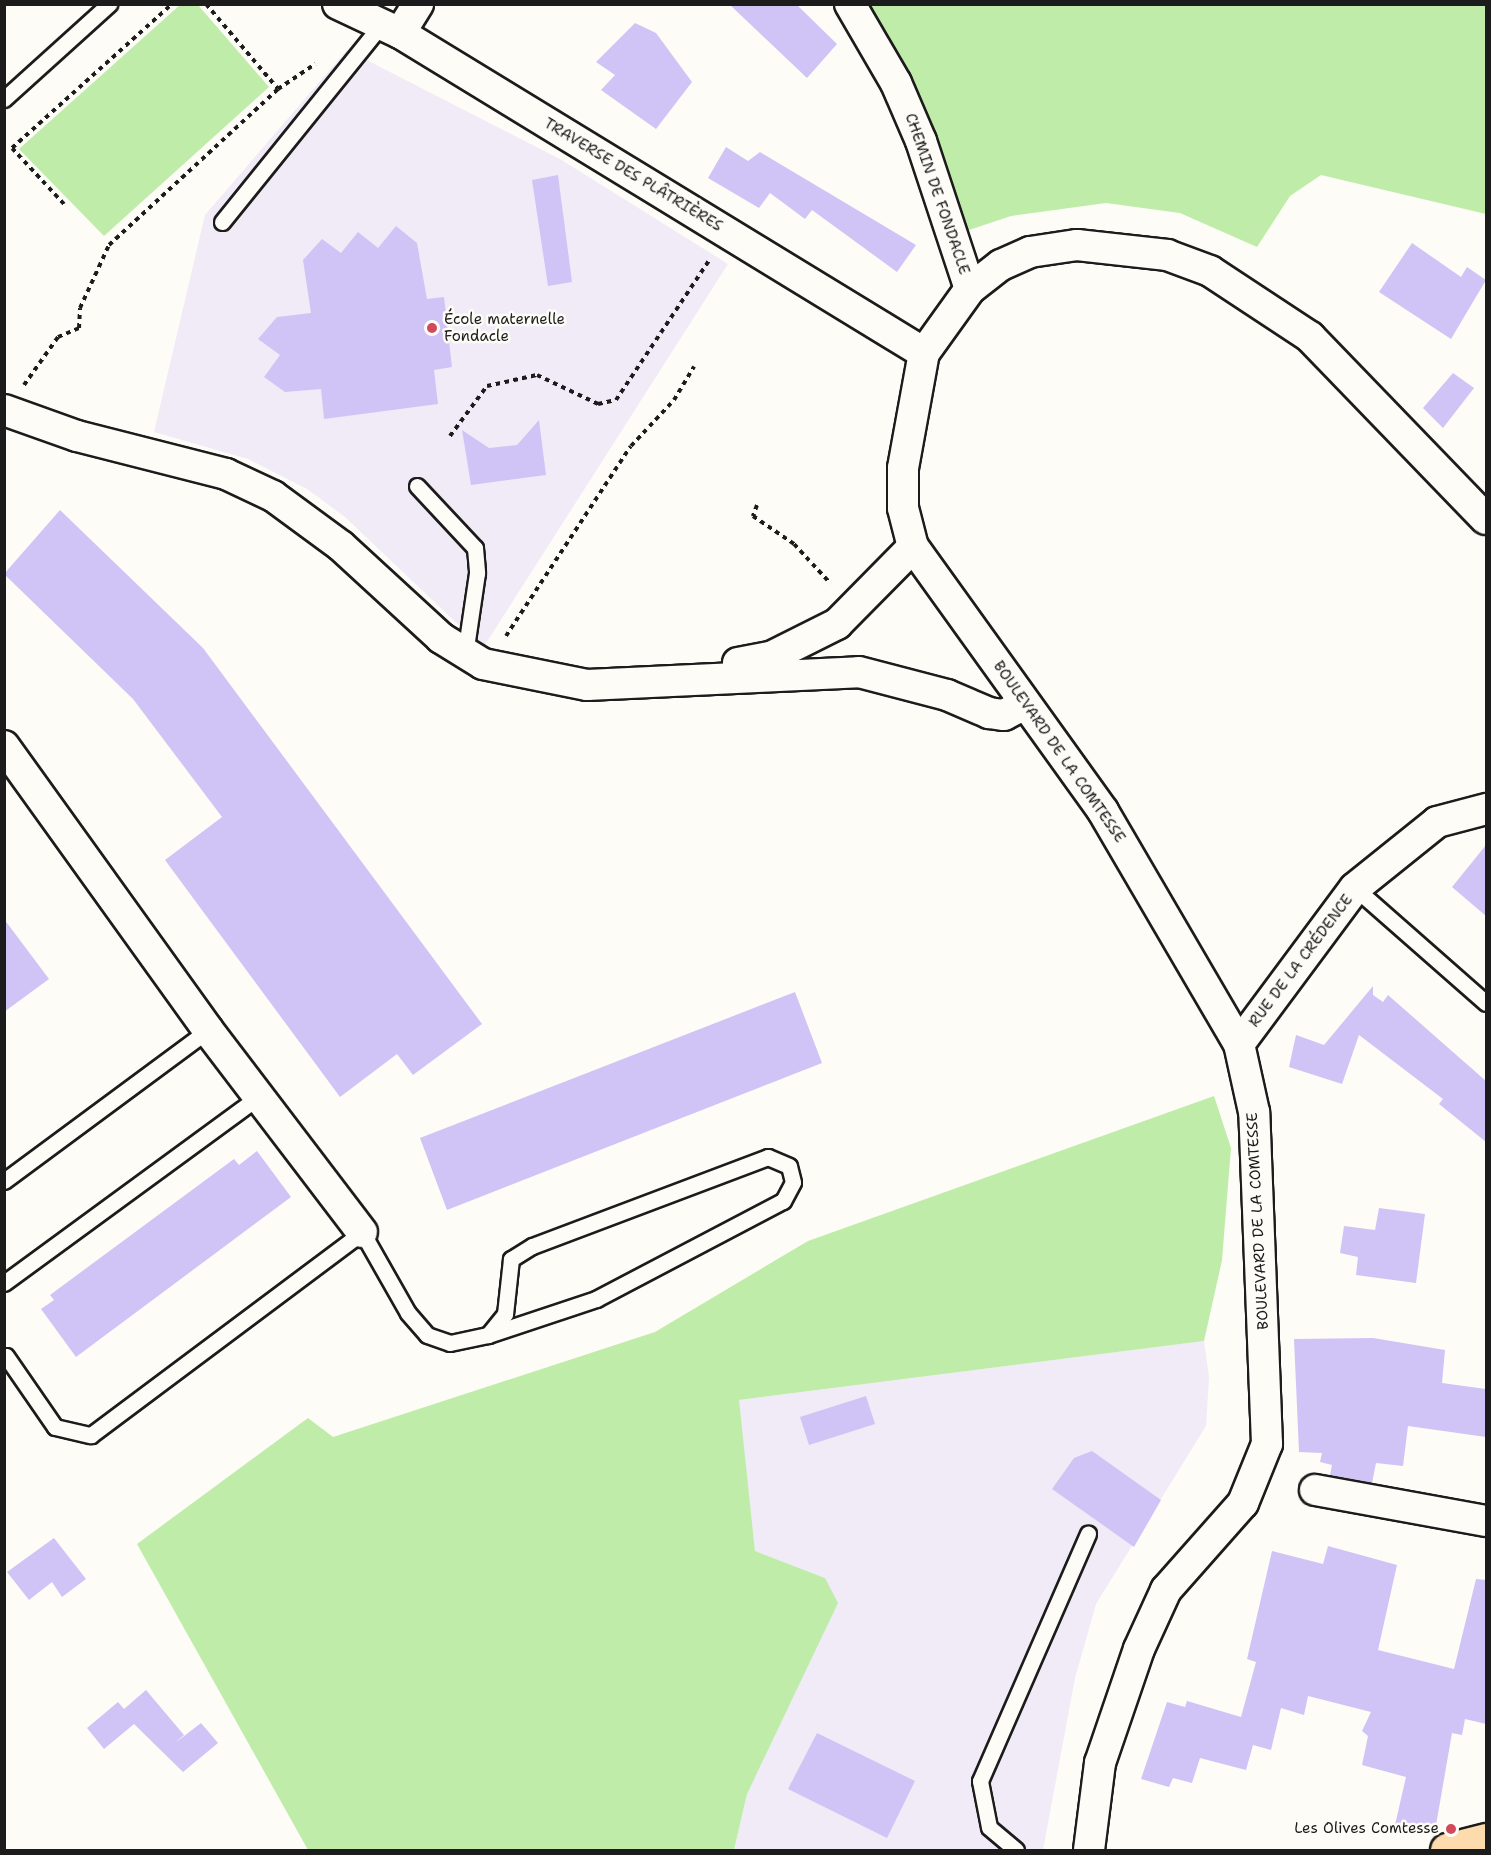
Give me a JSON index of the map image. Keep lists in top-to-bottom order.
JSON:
{
  "streets": {
    "street": [
      "TRAVERSE DES PLÂTRIÈRES",
      "CHEMIN DE FONDACLE",
      "BOULEVARD DE LA COMTESSE",
      "RUE DE LA CRÉDENCE"
    ]
  },
  "crossings": [
    ["TRAVERSE DES PLÂTRIÈRES", "BOULEVARD DE LA COMTESSE"],
    ["CHEMIN DE FONDACLE", "BOULEVARD DE LA COMTESSE"],
    ["BOULEVARD DE LA COMTESSE", "RUE DE LA CRÉDENCE"]
  ],
  "places": ["École maternelle Fondacle", "Les Olives Comtesse"]
}
